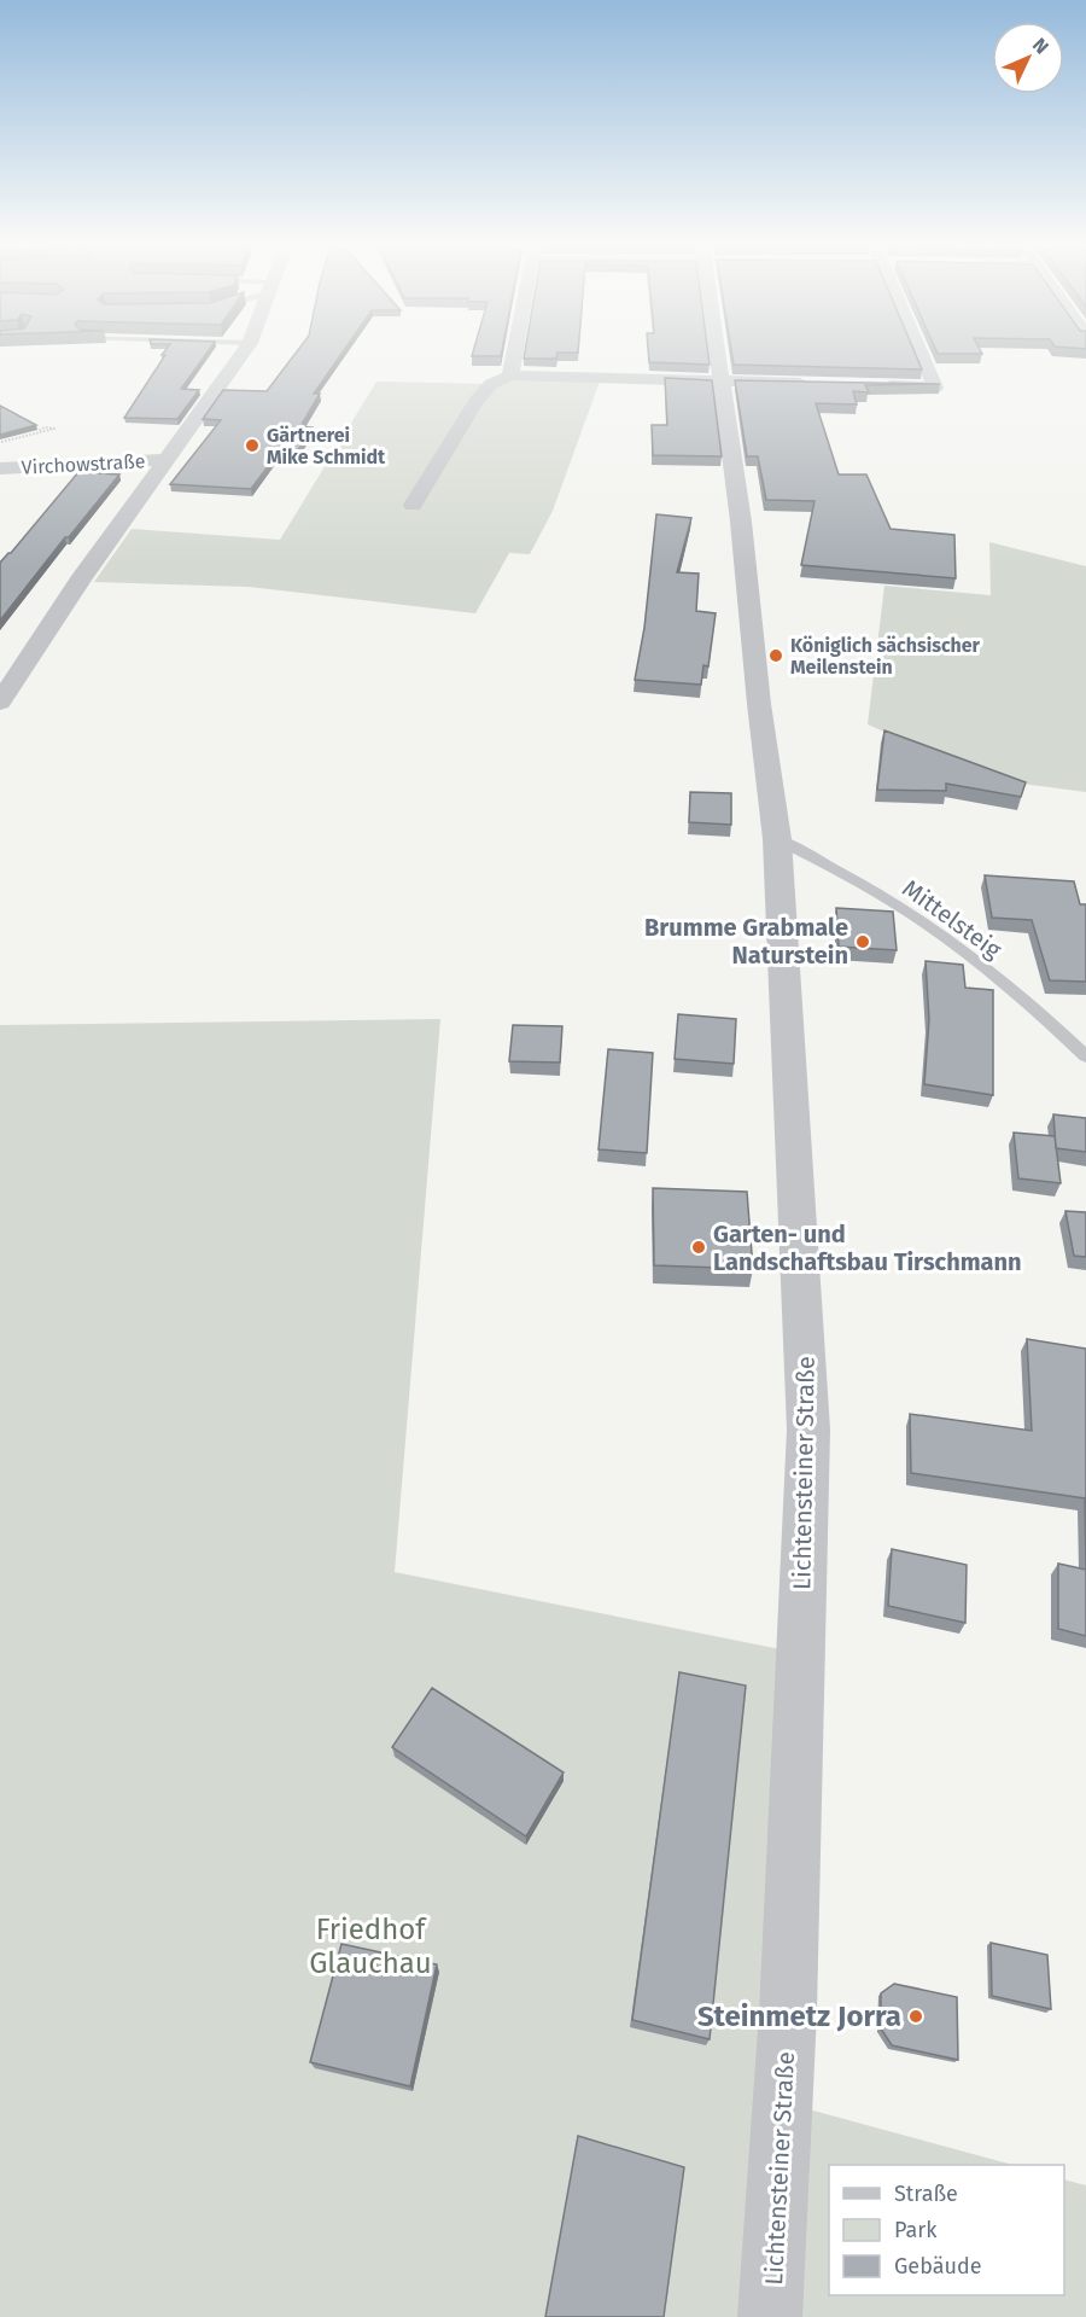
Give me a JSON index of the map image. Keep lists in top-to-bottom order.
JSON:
{
  "streets": {
    "street": ["Virchowstraße", "Lichtensteiner Straße"],
    "lane": ["Mittelsteig"]
  },
  "crossings": [
    ["Mittelsteig", "Lichtensteiner Straße"]
  ],
  "parks": ["Friedhof Glauchau"],
  "places": [
    "Gärtnerei Mike Schmidt",
    "Königlich sächsischer Meilenstein",
    "Brumme Grabmale Naturstein",
    "Garten- und Landschaftsbau Tirschmann",
    "Steinmetz Jorra"
  ],
  "legend": ["Straße", "Park", "Gebäude"],
  "north": "top right"
}
